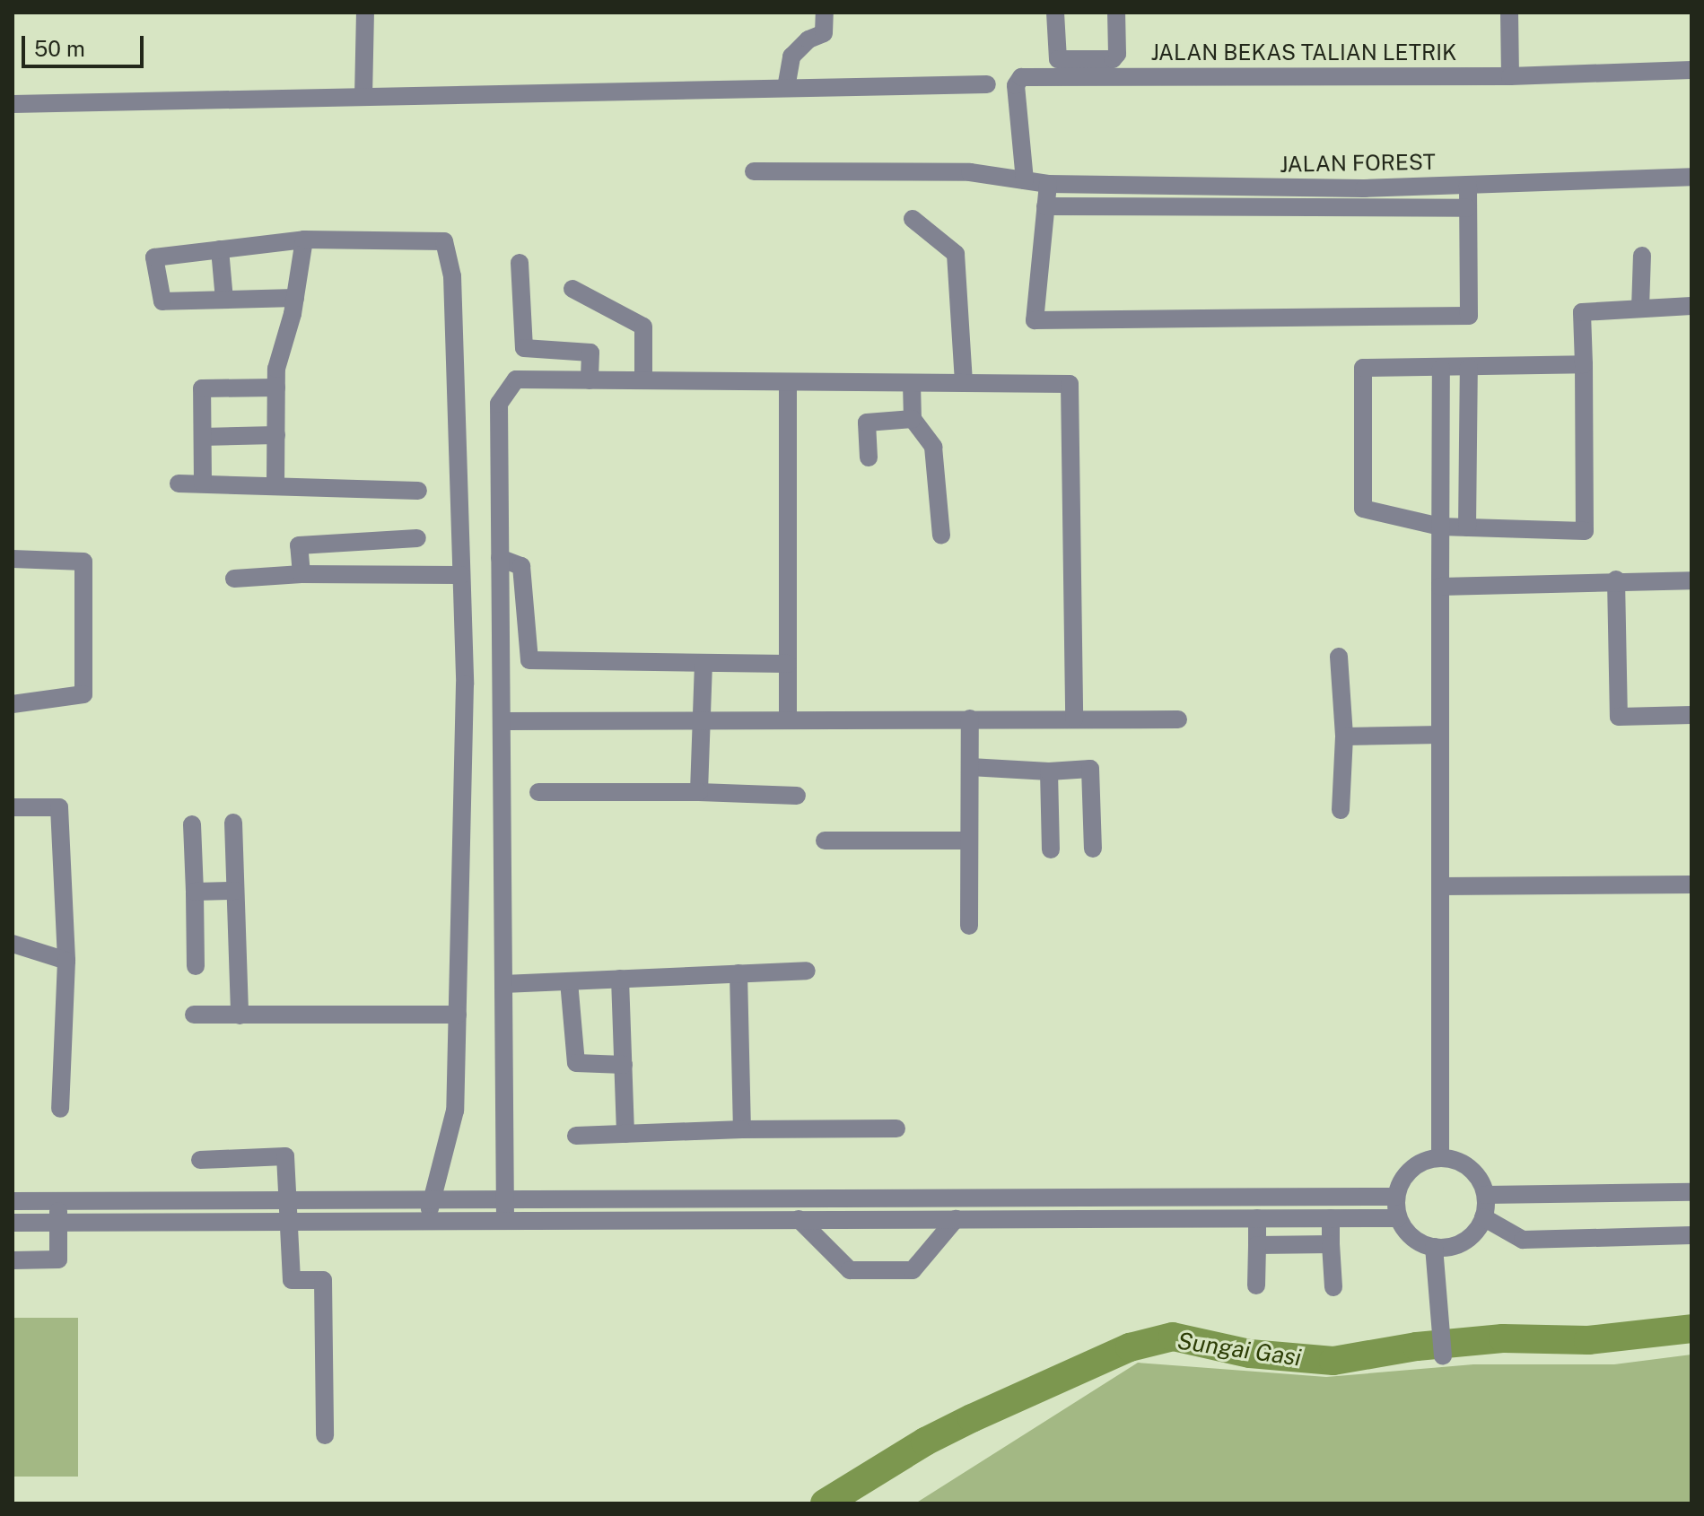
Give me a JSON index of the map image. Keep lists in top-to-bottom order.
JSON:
{
  "streets": {
    "street": ["JALAN BEKAS TALIAN LETRIK", "JALAN FOREST"]
  },
  "crossings": [
    ["JALAN BEKAS TALIAN LETRIK", "JALAN FOREST"]
  ],
  "water": ["Sungai Gasi"],
  "scale_bar": "50 m"
}
